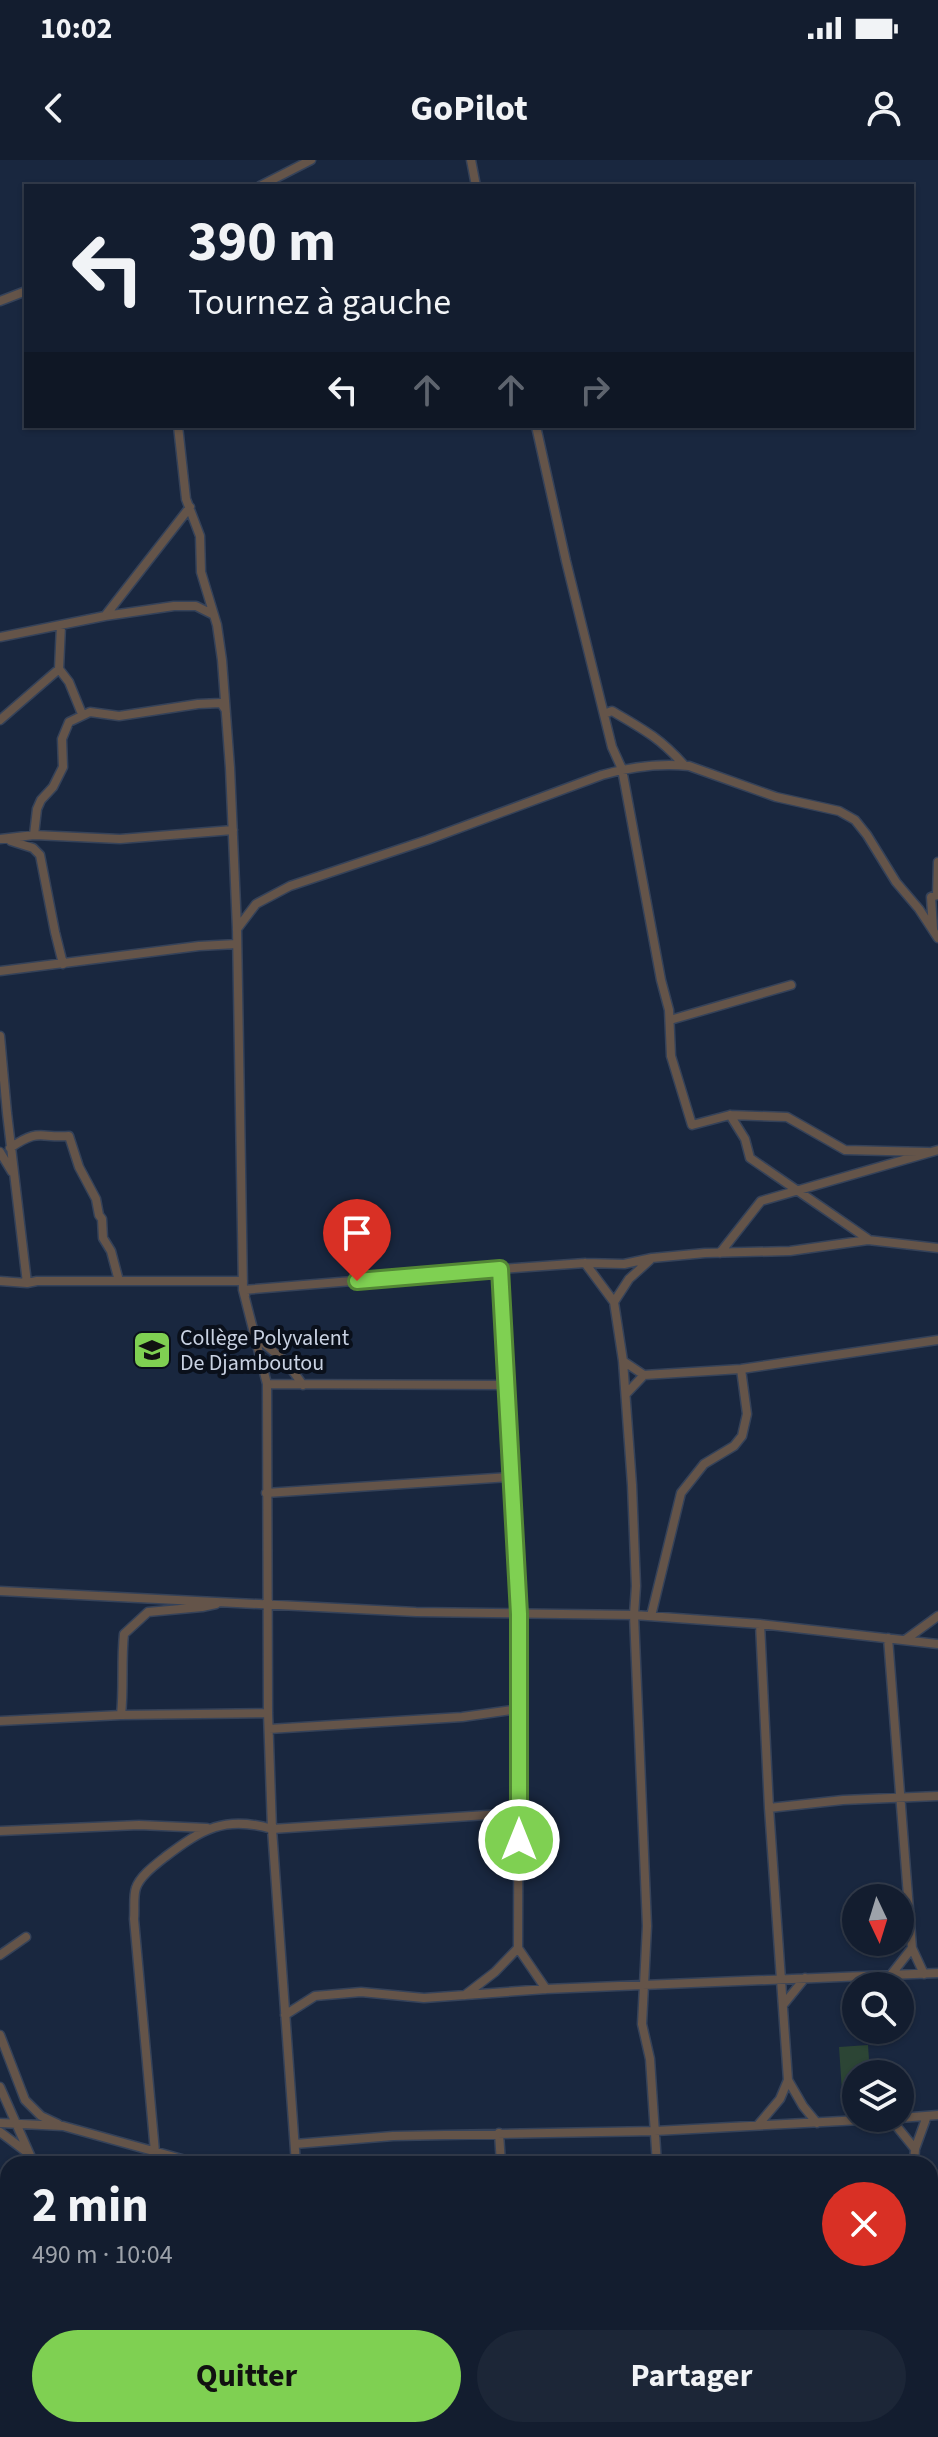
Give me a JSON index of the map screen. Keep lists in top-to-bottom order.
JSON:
{
  "places": {
    "school or university": ["Collège Polyvalent De Djamboutou"]
  },
  "north": "bottom",
  "page": {
    "status": "10:02",
    "header": "GoPilot",
    "turn": ["390 m", "Tournez à gauche"],
    "heading": ["2 min", "490 m · 10:04"],
    "buttons": ["Quitter", "Partager"]
  }
}
